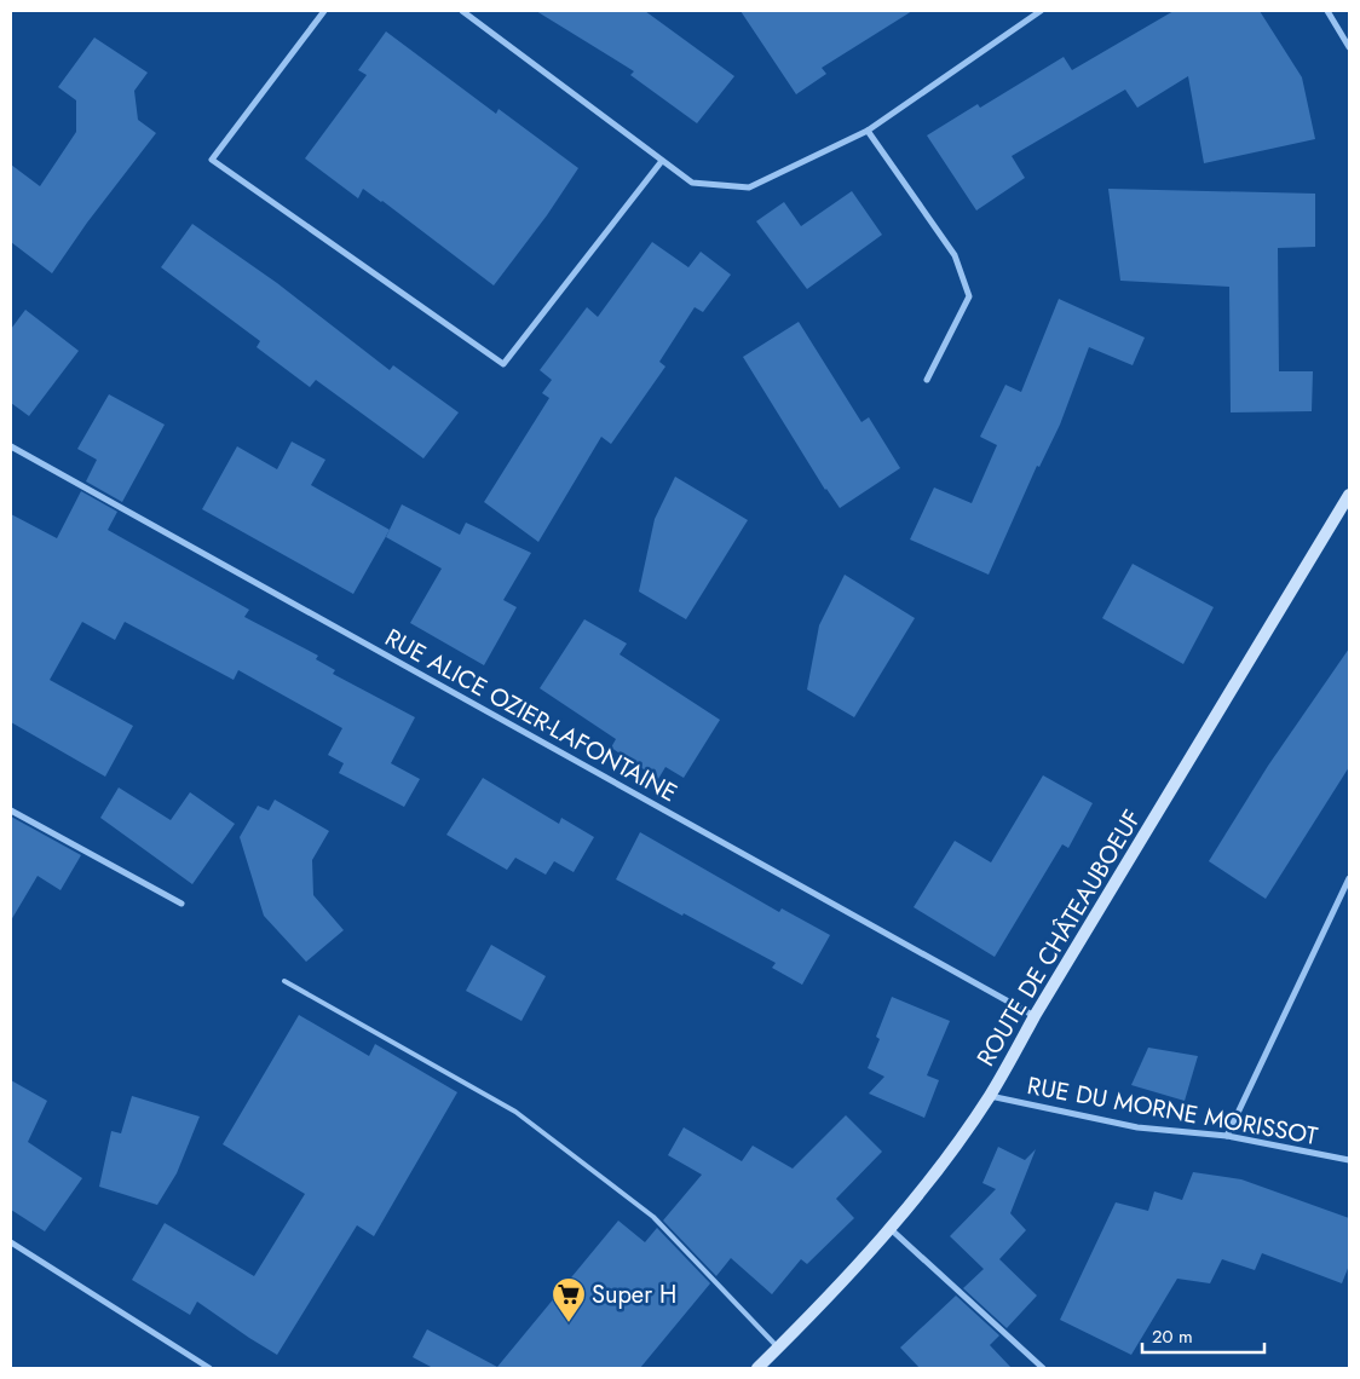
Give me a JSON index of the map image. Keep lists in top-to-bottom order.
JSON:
{
  "streets": {
    "main road": ["ROUTE DE CHÂTEAUBOEUF"],
    "street": ["RUE ALICE OZIER-LAFONTAINE", "RUE DU MORNE MORISSOT"]
  },
  "crossings": [
    ["RUE ALICE OZIER-LAFONTAINE", "ROUTE DE CHÂTEAUBOEUF"],
    ["ROUTE DE CHÂTEAUBOEUF", "RUE DU MORNE MORISSOT"]
  ],
  "places": {
    "supermarket": ["Super H"]
  },
  "scale_bar": "20 m"
}
